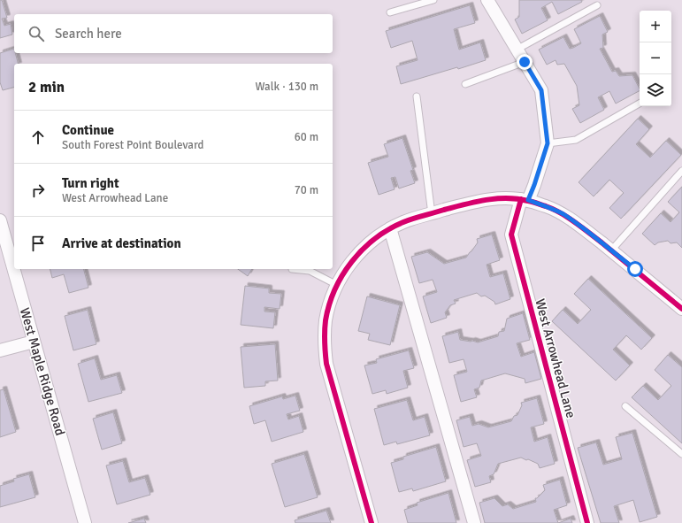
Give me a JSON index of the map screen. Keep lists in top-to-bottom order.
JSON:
{
  "streets": {
    "street": ["West Arrowhead Lane", "West Maple Ridge Road"]
  },
  "page": {
    "map_buttons": ["+", "−"],
    "search": "Search here",
    "heading": ["2 min", "Walk · 130 m"],
    "list": [
      ["Continue", "South Forest Point Boulevard", "60 m"],
      ["Turn right", "West Arrowhead Lane", "70 m"],
      "Arrive at destination"
    ]
  }
}
